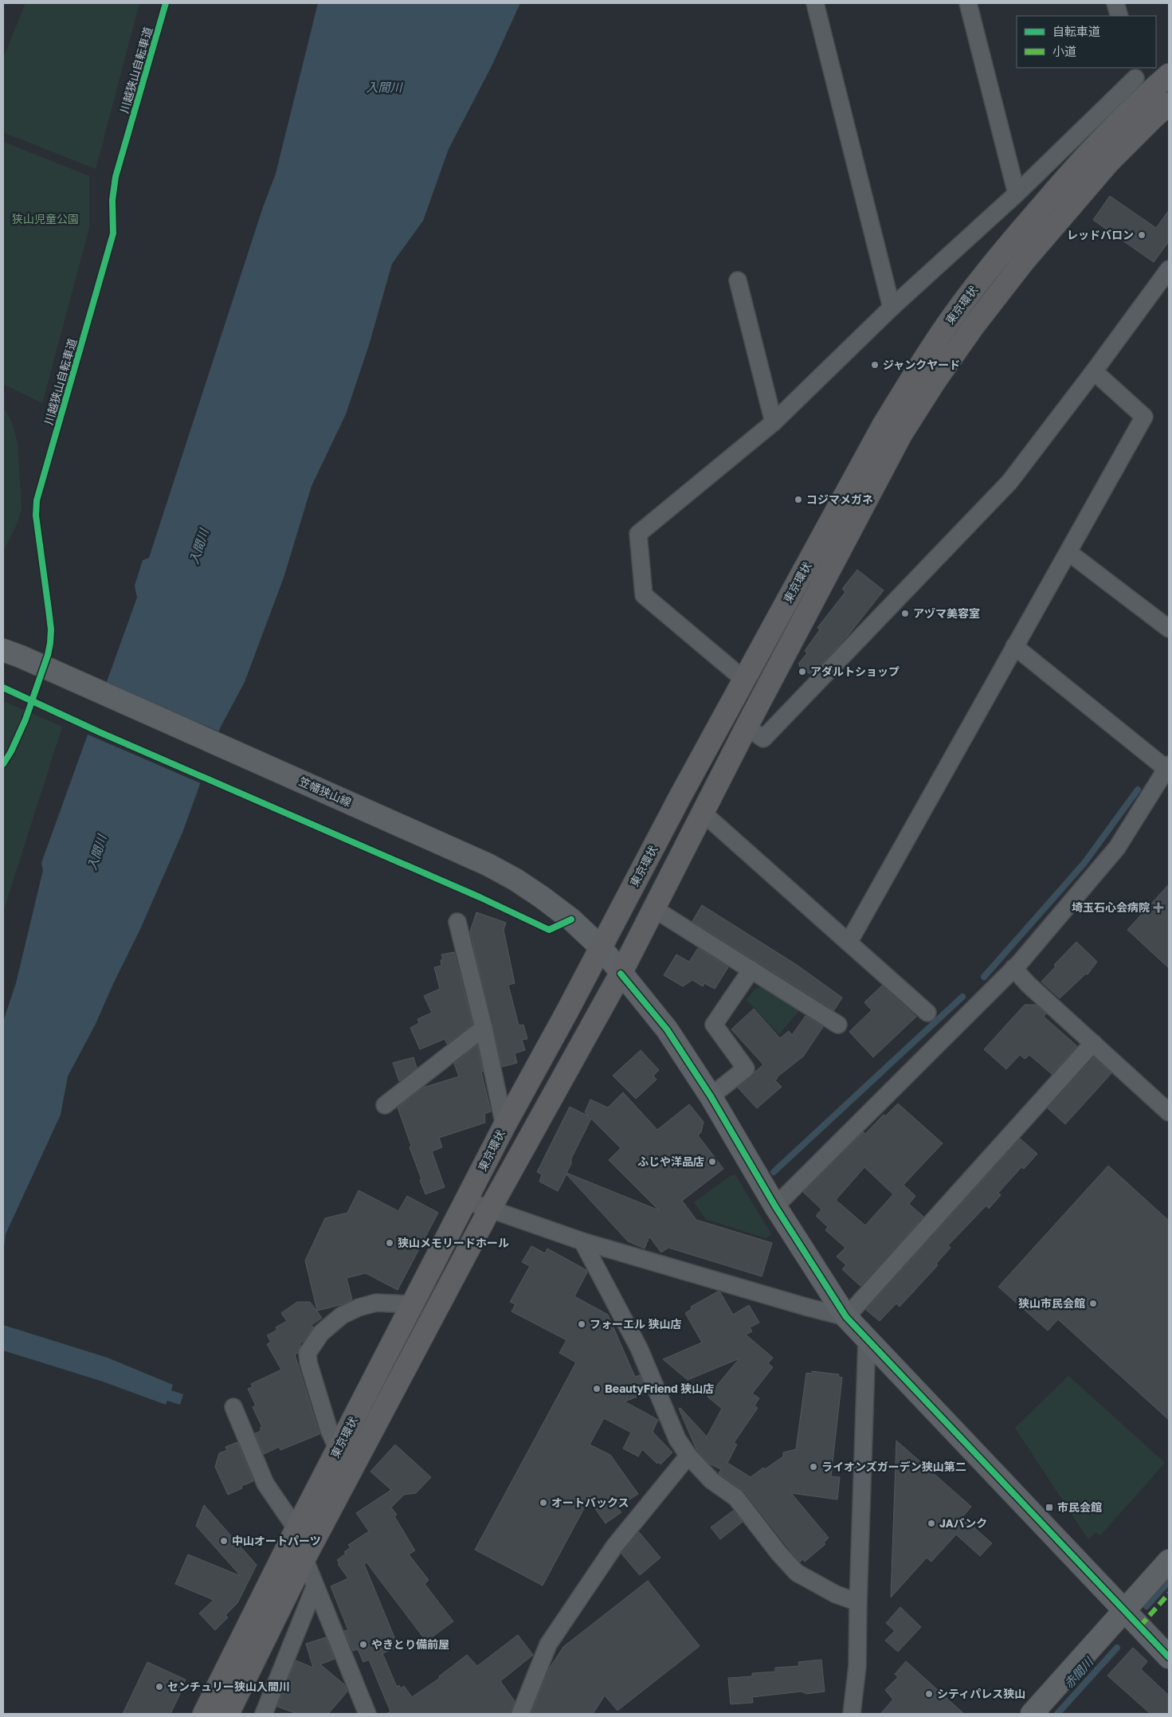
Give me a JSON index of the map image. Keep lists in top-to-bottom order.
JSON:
{
  "streets": {
    "highway": ["東京環状"],
    "street": ["笠幡狭山線"],
    "cycle path": ["川越狭山自転車道"]
  },
  "crossings": [
    ["東京環状", "笠幡狭山線"]
  ],
  "water": ["入間川", "赤間川"],
  "parks": ["狭山児童公園"],
  "places": {
    "other": [
      "レッドバロン",
      "ジャンクヤード",
      "コジマメガネ",
      "アヅマ美容室",
      "アダルトショップ",
      "ふじや洋品店",
      "狭山メモリードホール",
      "狭山市民会館",
      "フォーエル 狭山店",
      "BeautyFriend 狭山店",
      "ライオンズガーデン狭山第二",
      "オートバックス",
      "JAバンク",
      "中山オートパーツ",
      "やきとり備前屋",
      "センチュリー狭山入間川",
      "シティパレス狭山"
    ],
    "health": ["埼玉石心会病院"],
    "transit": ["市民会館"]
  },
  "legend": ["自転車道", "小道"]
}
